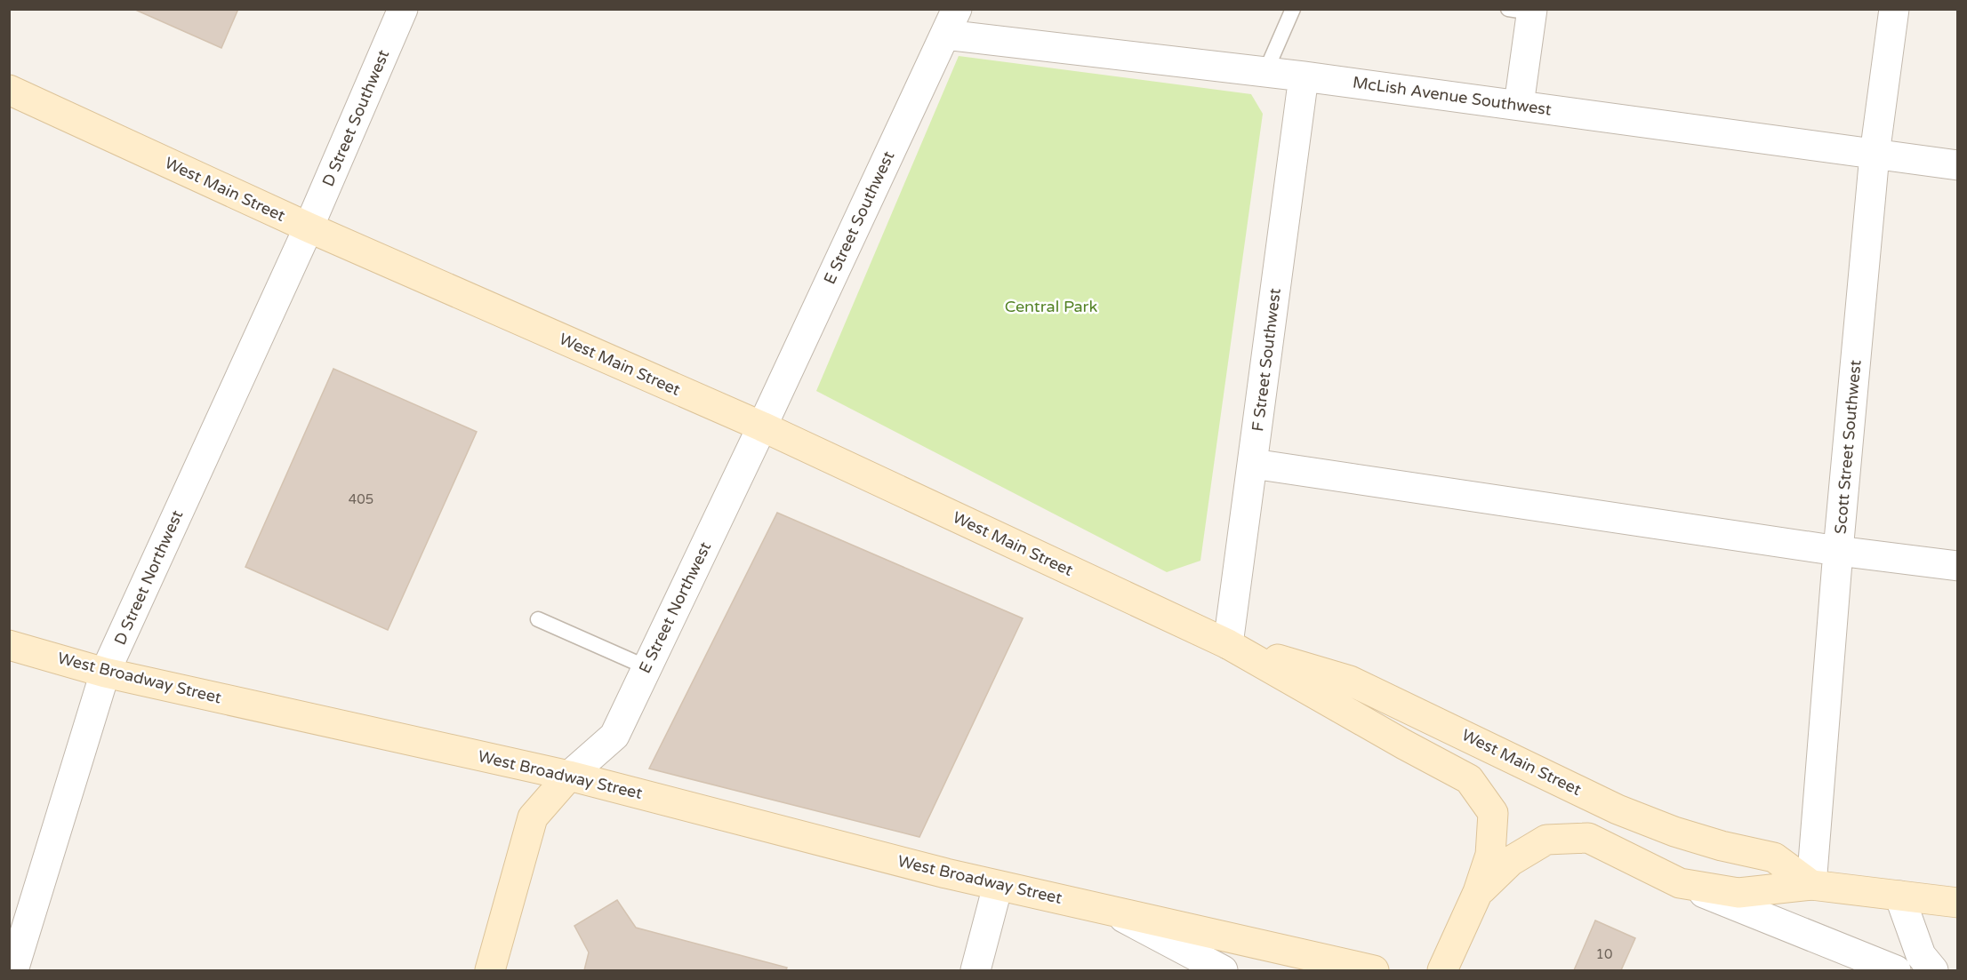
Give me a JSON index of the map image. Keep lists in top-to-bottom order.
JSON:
{
  "streets": {
    "main road": ["West Main Street", "West Broadway Street"],
    "street": [
      "McLish Avenue Southwest",
      "D Street Southwest",
      "E Street Southwest",
      "F Street Southwest",
      "Scott Street Southwest",
      "D Street Northwest",
      "E Street Northwest"
    ]
  },
  "crossings": [
    ["McLish Avenue Southwest", "E Street Southwest"],
    ["McLish Avenue Southwest", "F Street Southwest"],
    ["McLish Avenue Southwest", "Scott Street Southwest"],
    ["D Street Southwest", "West Main Street"],
    ["D Street Southwest", "D Street Northwest"],
    ["West Main Street", "E Street Southwest"],
    ["West Main Street", "F Street Southwest"],
    ["West Main Street", "Scott Street Southwest"],
    ["West Main Street", "D Street Northwest"],
    ["West Main Street", "E Street Northwest"],
    ["E Street Southwest", "E Street Northwest"],
    ["D Street Northwest", "West Broadway Street"],
    ["E Street Northwest", "West Broadway Street"]
  ],
  "parks": ["Central Park"],
  "house_numbers": ["405", "10"]
}
